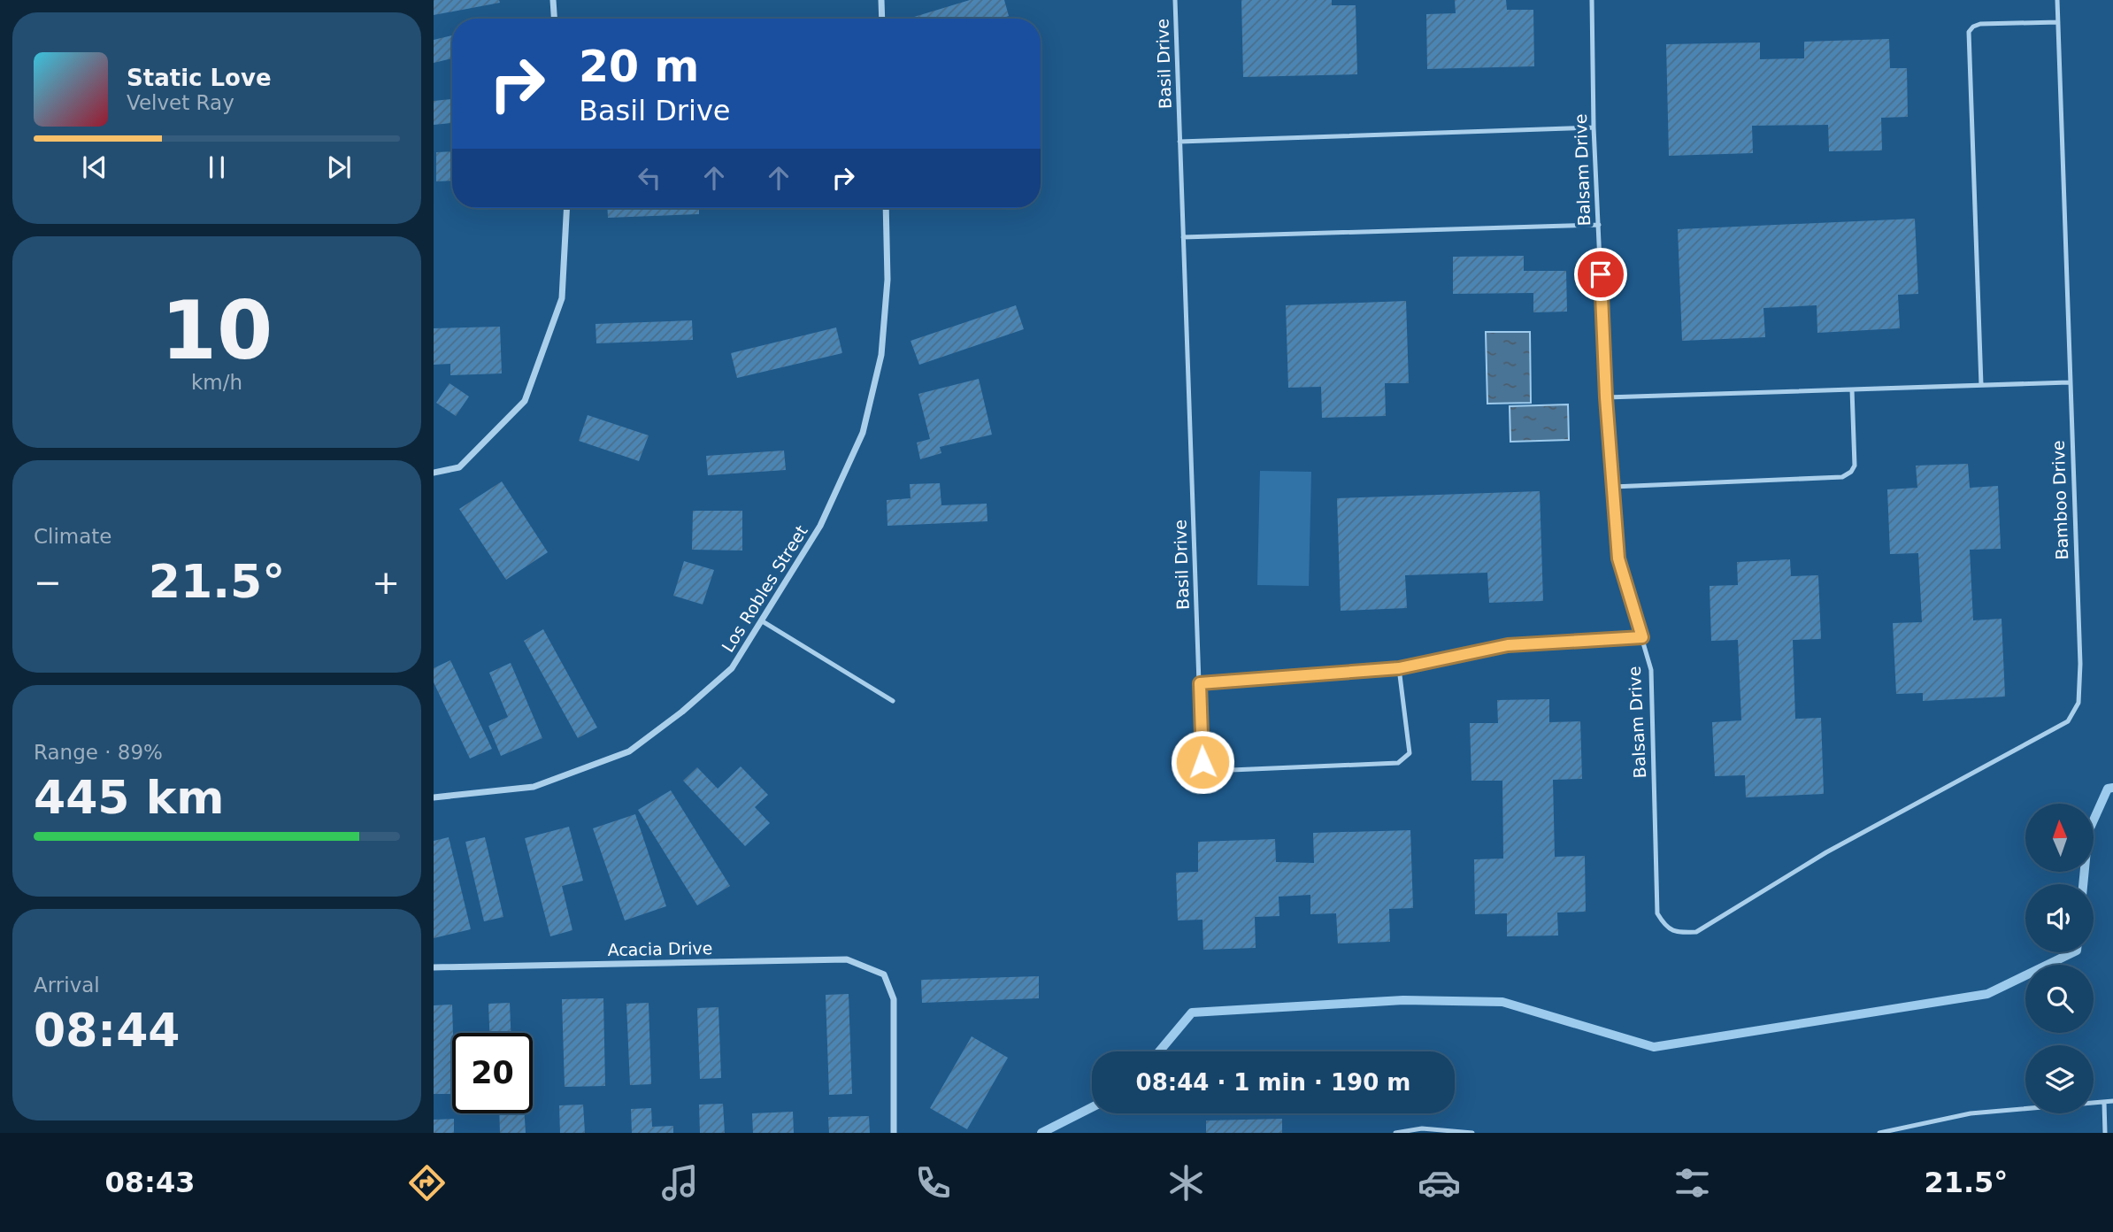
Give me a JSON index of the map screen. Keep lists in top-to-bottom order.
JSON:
{
  "streets": {
    "street": ["Los Robles Street", "Acacia Drive"],
    "lane": ["Basil Drive", "Balsam Drive", "Bamboo Drive"]
  },
  "crossings": [
    ["Balsam Drive", "Bamboo Drive"]
  ],
  "north": "top",
  "page": {
    "turn": ["20 m", "Basil Drive"],
    "song": ["Static Love", "Velvet Ray"],
    "tile": [
      ["10", "km/h"],
      "Climate",
      ["Range · 89%", "445 km"],
      ["Arrival", "08:44"]
    ],
    "heat": ["−", "21.5°", "+"],
    "limit": "20",
    "trip": "08:44 · 1 min · 190 m",
    "tabs": ["08:43", "21.5°"]
  }
}
